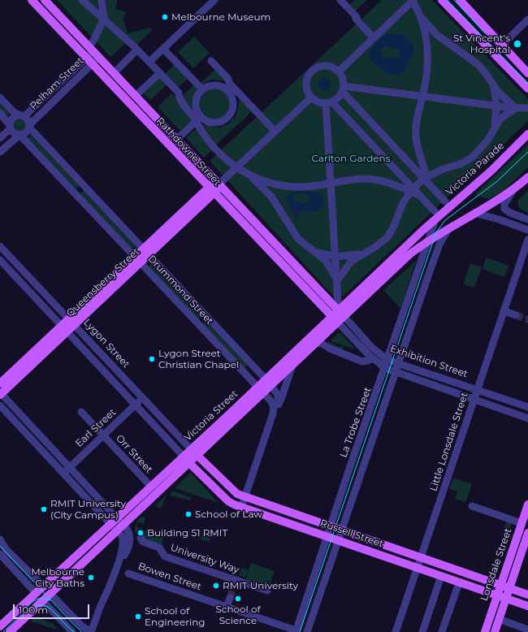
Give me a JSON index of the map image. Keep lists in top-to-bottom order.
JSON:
{
  "streets": {
    "main road": [
      "Rathdowne Street",
      "Victoria Parade",
      "Queensberry Street",
      "Victoria Street",
      "Russell Street",
      "Lonsdale Street"
    ],
    "street": [
      "Pelham Street",
      "Drummond Street",
      "Lygon Street",
      "Exhibition Street",
      "La Trobe Street",
      "Earl Street",
      "Little Lonsdale Street",
      "Orr Street",
      "University Way",
      "Bowen Street"
    ]
  },
  "crossings": [
    ["Pelham Street", "Rathdowne Street"],
    ["Pelham Street", "Drummond Street"],
    ["Rathdowne Street", "Queensberry Street"],
    ["Rathdowne Street", "Exhibition Street"],
    ["Rathdowne Street", "Victoria Street"],
    ["Victoria Parade", "Victoria Street"],
    ["Victoria Parade", "La Trobe Street"],
    ["Queensberry Street", "Drummond Street"],
    ["Queensberry Street", "Lygon Street"],
    ["Drummond Street", "Victoria Street"],
    ["Lygon Street", "Victoria Street"],
    ["Lygon Street", "Earl Street"],
    ["Lygon Street", "Russell Street"],
    ["Exhibition Street", "Victoria Street"],
    ["Exhibition Street", "La Trobe Street"],
    ["Exhibition Street", "Little Lonsdale Street"],
    ["Victoria Street", "La Trobe Street"],
    ["Victoria Street", "Orr Street"],
    ["Victoria Street", "Russell Street"],
    ["La Trobe Street", "Russell Street"],
    ["La Trobe Street", "Bowen Street"],
    ["Earl Street", "Orr Street"],
    ["Little Lonsdale Street", "Russell Street"],
    ["Russell Street", "Lonsdale Street"]
  ],
  "parks": ["Carlton Gardens"],
  "places": [
    "Melbourne Museum",
    "St Vincent's Hospital",
    "Lygon Street Christian Chapel",
    "RMIT University (City Campus)",
    "School of Law",
    "Building 51 RMIT",
    "Melbourne City Baths",
    "RMIT University",
    "School of Science",
    "School of Engineering"
  ],
  "scale_bar": "100 m"
}
